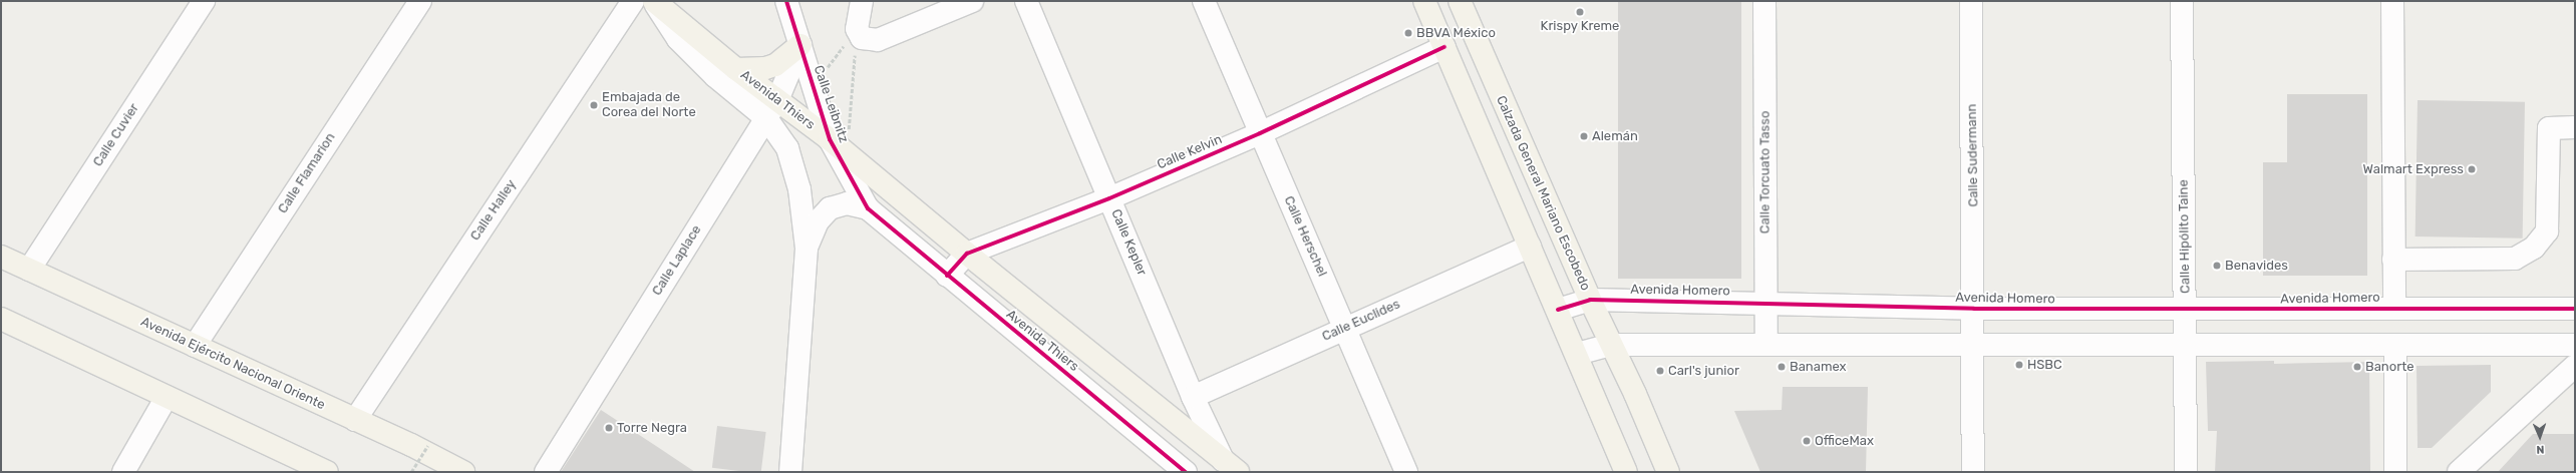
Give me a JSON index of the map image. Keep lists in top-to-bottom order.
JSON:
{
  "streets": {
    "main road": ["Avenida Thiers", "Calzada General Mariano Escobedo", "Avenida Ejército Nacional Oriente"],
    "street": [
      "Calle Leibnitz",
      "Calle Cuvier",
      "Calle Kelvin",
      "Calle Sudermann",
      "Calle Torcuato Tasso",
      "Calle Flamarion",
      "Calle Halley",
      "Calle Herschel",
      "Calle Hipólito Taine",
      "Calle Kepler",
      "Calle Laplace",
      "Avenida Homero",
      "Calle Euclides"
    ]
  },
  "crossings": [
    ["Avenida Thiers", "Calle Leibnitz"],
    ["Avenida Thiers", "Calle Kelvin"],
    ["Avenida Thiers", "Calle Kepler"],
    ["Avenida Thiers", "Calle Laplace"],
    ["Calle Leibnitz", "Calle Laplace"],
    ["Calle Cuvier", "Avenida Ejército Nacional Oriente"],
    ["Calle Kelvin", "Calle Herschel"],
    ["Calle Kelvin", "Calle Kepler"],
    ["Calle Sudermann", "Avenida Homero"],
    ["Calle Torcuato Tasso", "Avenida Homero"],
    ["Calle Flamarion", "Avenida Ejército Nacional Oriente"],
    ["Calzada General Mariano Escobedo", "Avenida Homero"],
    ["Calle Halley", "Avenida Ejército Nacional Oriente"],
    ["Calle Herschel", "Calle Euclides"],
    ["Calle Hipólito Taine", "Avenida Homero"],
    ["Calle Kepler", "Calle Euclides"]
  ],
  "places": [
    "Krispy Kreme",
    "BBVA México",
    "Embajada de Corea del Norte",
    "Alemán",
    "Walmart Express",
    "Benavides",
    "HSBC",
    "Banamex",
    "Banorte",
    "Carl's junior",
    "Torre Negra",
    "OfficeMax"
  ],
  "north": "bottom"
}
